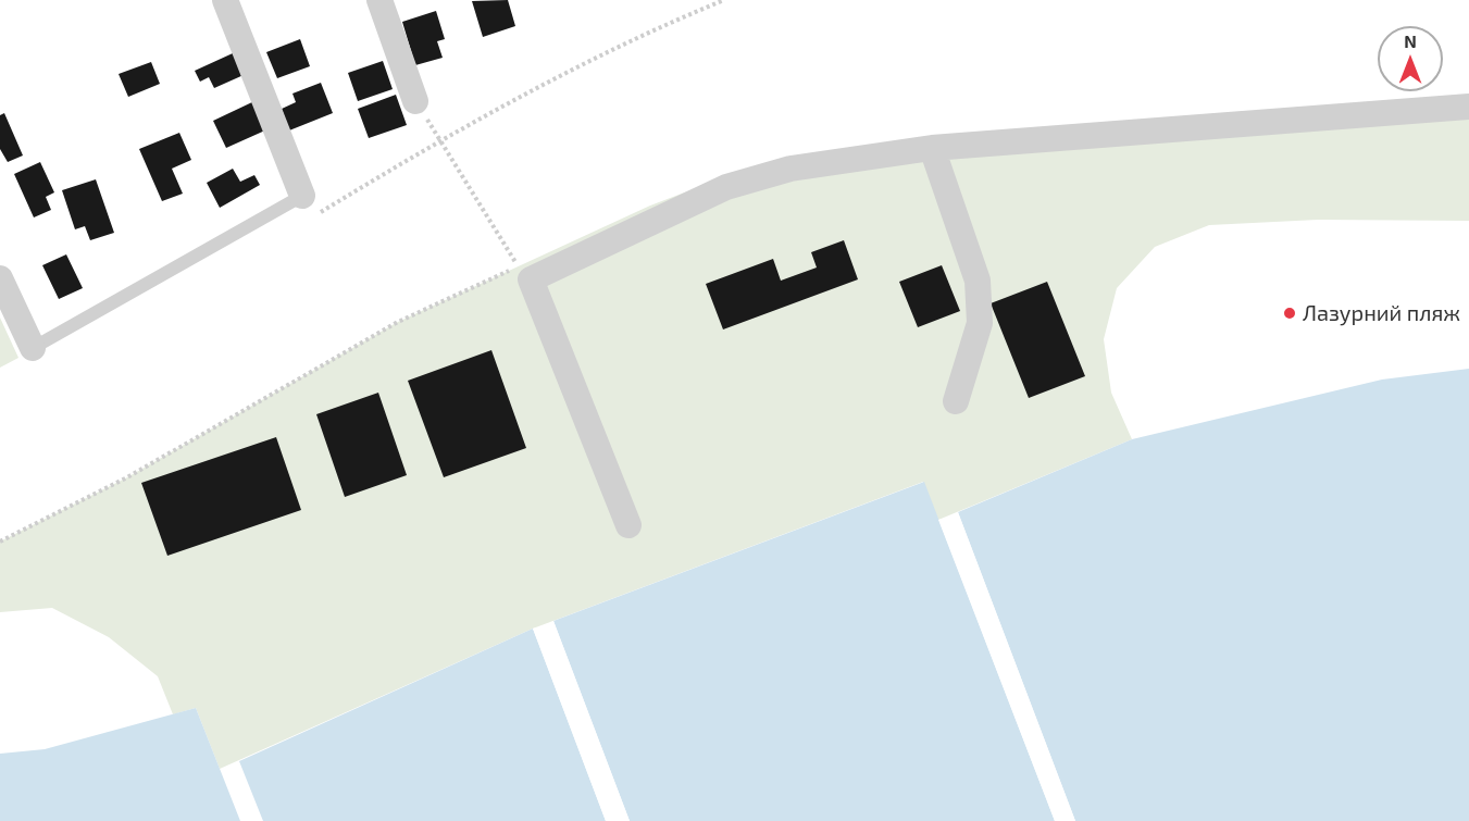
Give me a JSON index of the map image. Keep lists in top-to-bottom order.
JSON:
{
  "places": ["Лазурний пляж"],
  "north": "top"
}
